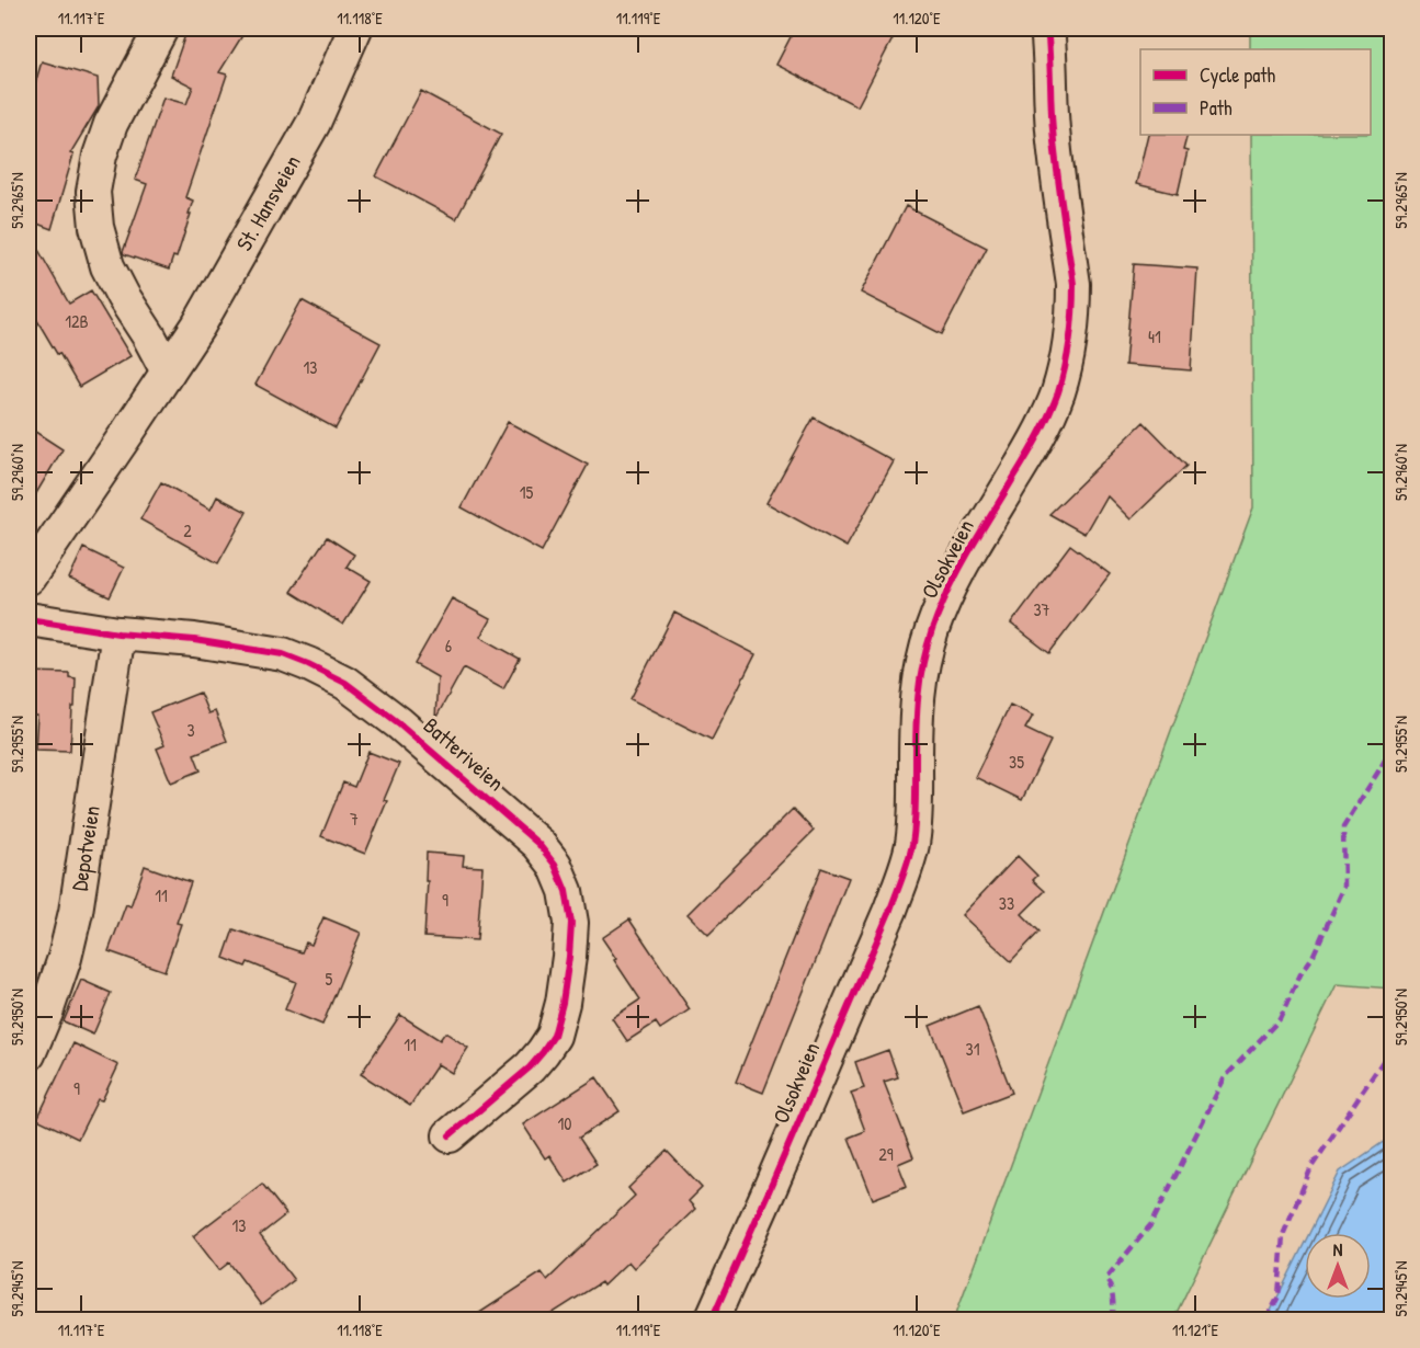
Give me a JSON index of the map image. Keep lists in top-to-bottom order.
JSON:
{
  "streets": {
    "street": [
      "St. Hansveien",
      "Olsokveien",
      "Batteriveien",
      "Depotveien"
    ]
  },
  "crossings": [
    ["Batteriveien", "Depotveien"]
  ],
  "house_numbers": [
    "12B",
    "41",
    "13",
    "15",
    "2",
    "37",
    "6",
    "3",
    "35",
    "7",
    "11",
    "9",
    "33",
    "5",
    "11",
    "31",
    "9",
    "10",
    "29",
    "13"
  ],
  "legend": ["Cycle path", "Path"],
  "north": "top",
  "coordinates": [
    "11.117°E",
    "11.118°E",
    "11.119°E",
    "11.120°E",
    "59.2965°N",
    "59.2960°N",
    "59.2955°N",
    "59.2950°N",
    "59.2945°N",
    "11.121°E"
  ]
}
